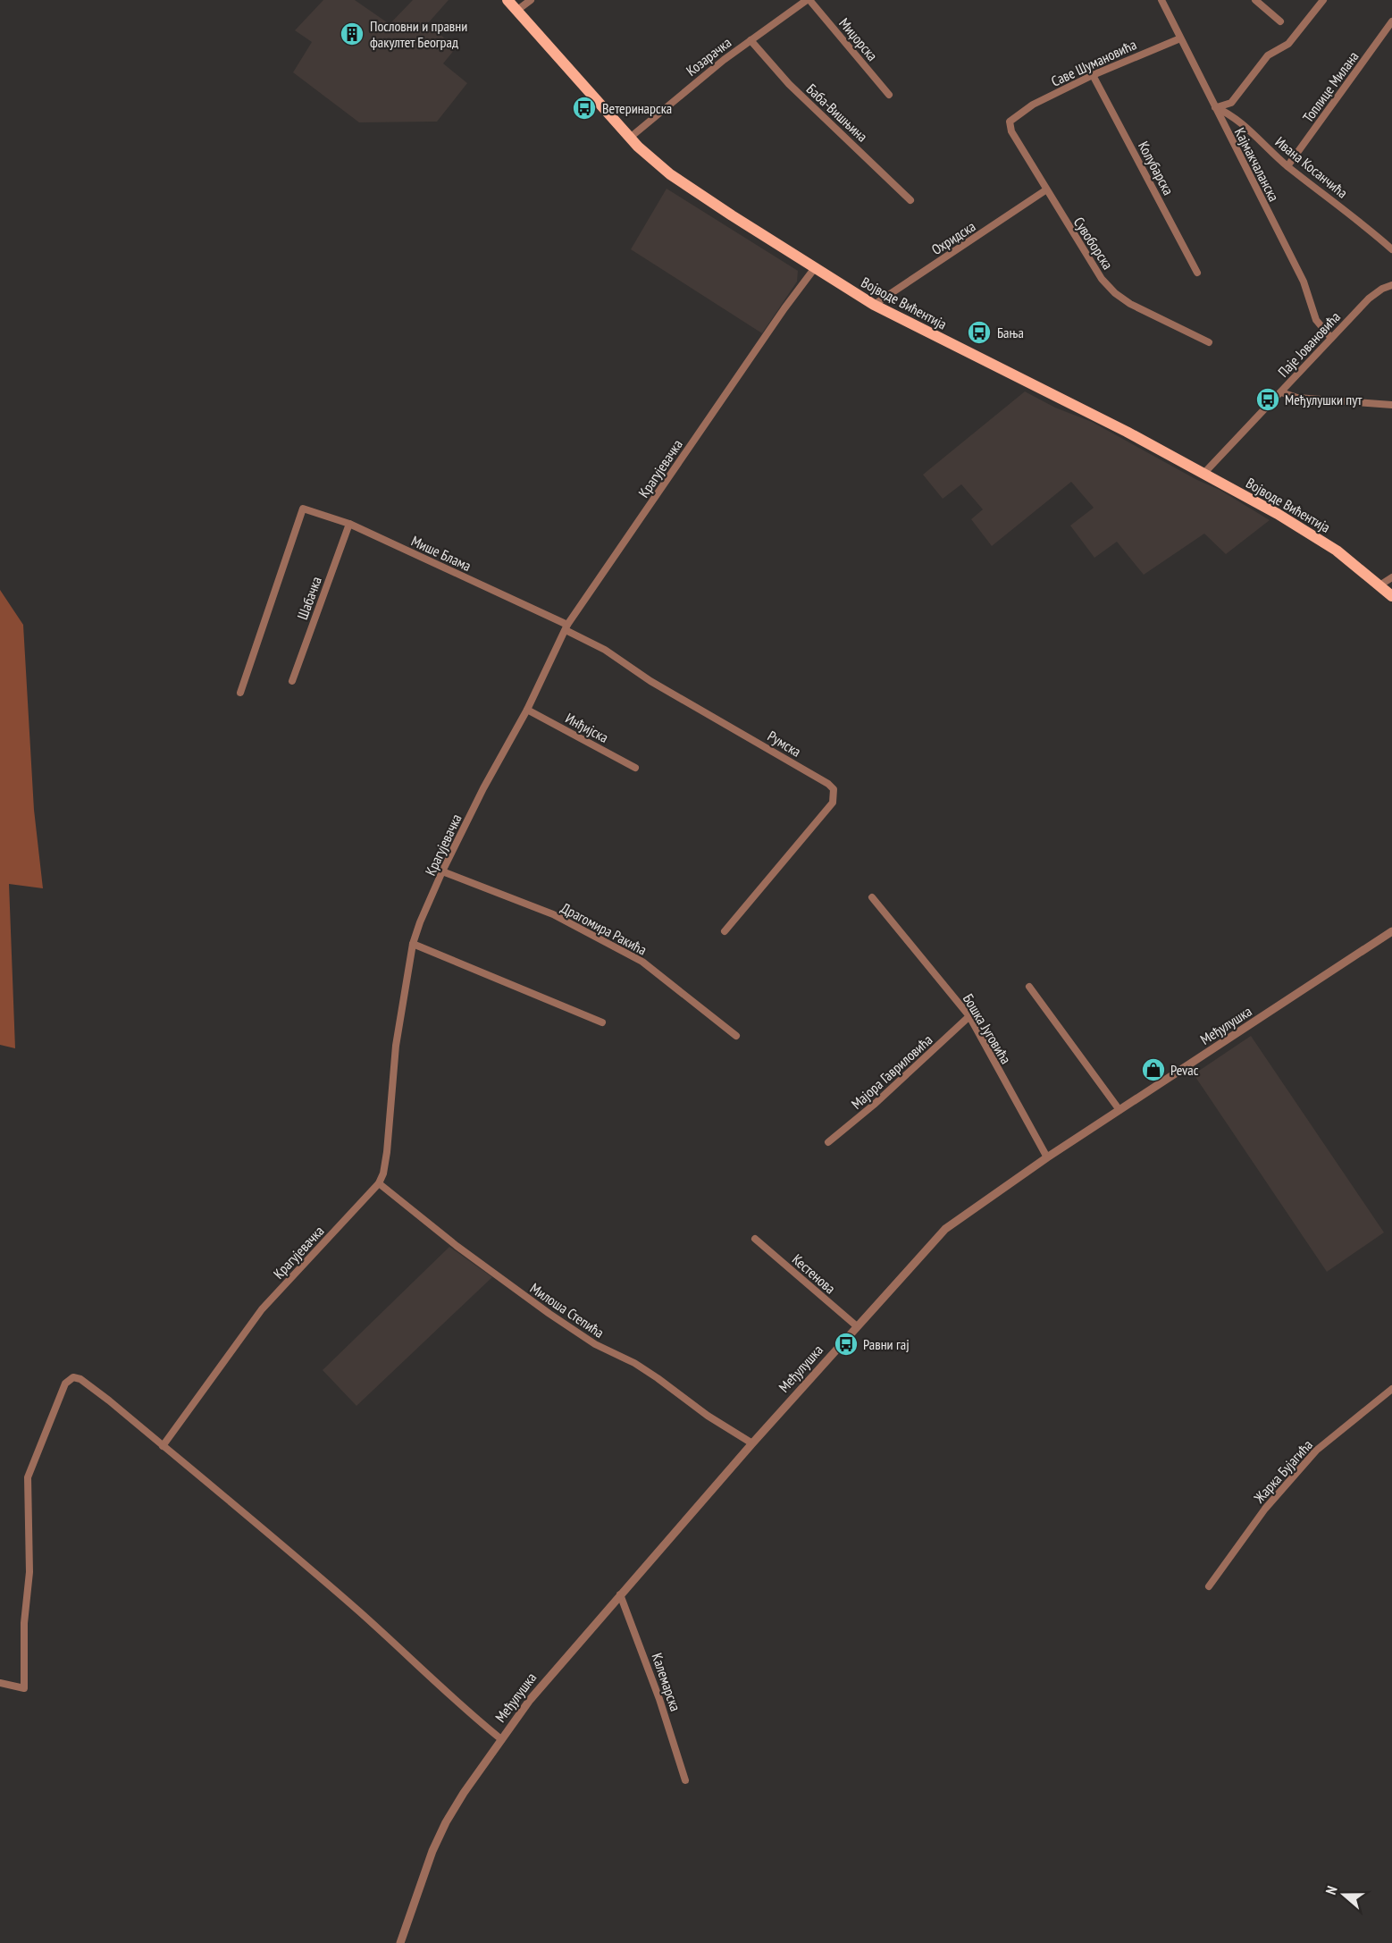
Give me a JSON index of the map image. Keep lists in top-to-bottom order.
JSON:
{
  "streets": {
    "main road": ["Војводе Вићентија"],
    "street": [
      "Миџорска",
      "Козарачка",
      "Саве Шумановића",
      "Топлице Милана",
      "Баба-Вишњина",
      "Кајмакчаланска",
      "Ивана Косанчића",
      "Колубарска",
      "Охридска",
      "Сувоборска",
      "Паје Јовановића",
      "Крагујевачка",
      "Мише Блама",
      "Шабачка",
      "Инђијска",
      "Румска",
      "Драгомира Ракића",
      "Међулушка",
      "Бошка Југовића",
      "Мајора Гавриловића",
      "Кестенова",
      "Милоша Степића",
      "Жарка Бујагића",
      "Калемарска"
    ]
  },
  "crossings": [
    ["Миџорска", "Козарачка"],
    ["Козарачка", "Баба-Вишњина"],
    ["Козарачка", "Војводе Вићентија"],
    ["Саве Шумановића", "Кајмакчаланска"],
    ["Саве Шумановића", "Колубарска"],
    ["Саве Шумановића", "Сувоборска"],
    ["Топлице Милана", "Ивана Косанчића"],
    ["Кајмакчаланска", "Ивана Косанчића"],
    ["Кајмакчаланска", "Паје Јовановића"],
    ["Охридска", "Сувоборска"],
    ["Охридска", "Војводе Вићентија"],
    ["Војводе Вићентија", "Паје Јовановића"],
    ["Војводе Вићентија", "Крагујевачка"],
    ["Крагујевачка", "Мише Блама"],
    ["Крагујевачка", "Инђијска"],
    ["Крагујевачка", "Румска"],
    ["Крагујевачка", "Драгомира Ракића"],
    ["Крагујевачка", "Милоша Степића"],
    ["Мише Блама", "Шабачка"],
    ["Мише Блама", "Румска"],
    ["Међулушка", "Бошка Југовића"],
    ["Међулушка", "Кестенова"],
    ["Међулушка", "Милоша Степића"],
    ["Међулушка", "Калемарска"],
    ["Бошка Југовића", "Мајора Гавриловића"]
  ],
  "places": {
    "building": ["Пословни и правни факултет Београд"],
    "bus stop": [
      "Ветеринарска",
      "Бања",
      "Међулушки пут",
      "Равни гај"
    ],
    "shop": ["Pevac"]
  },
  "north": "left"
}
